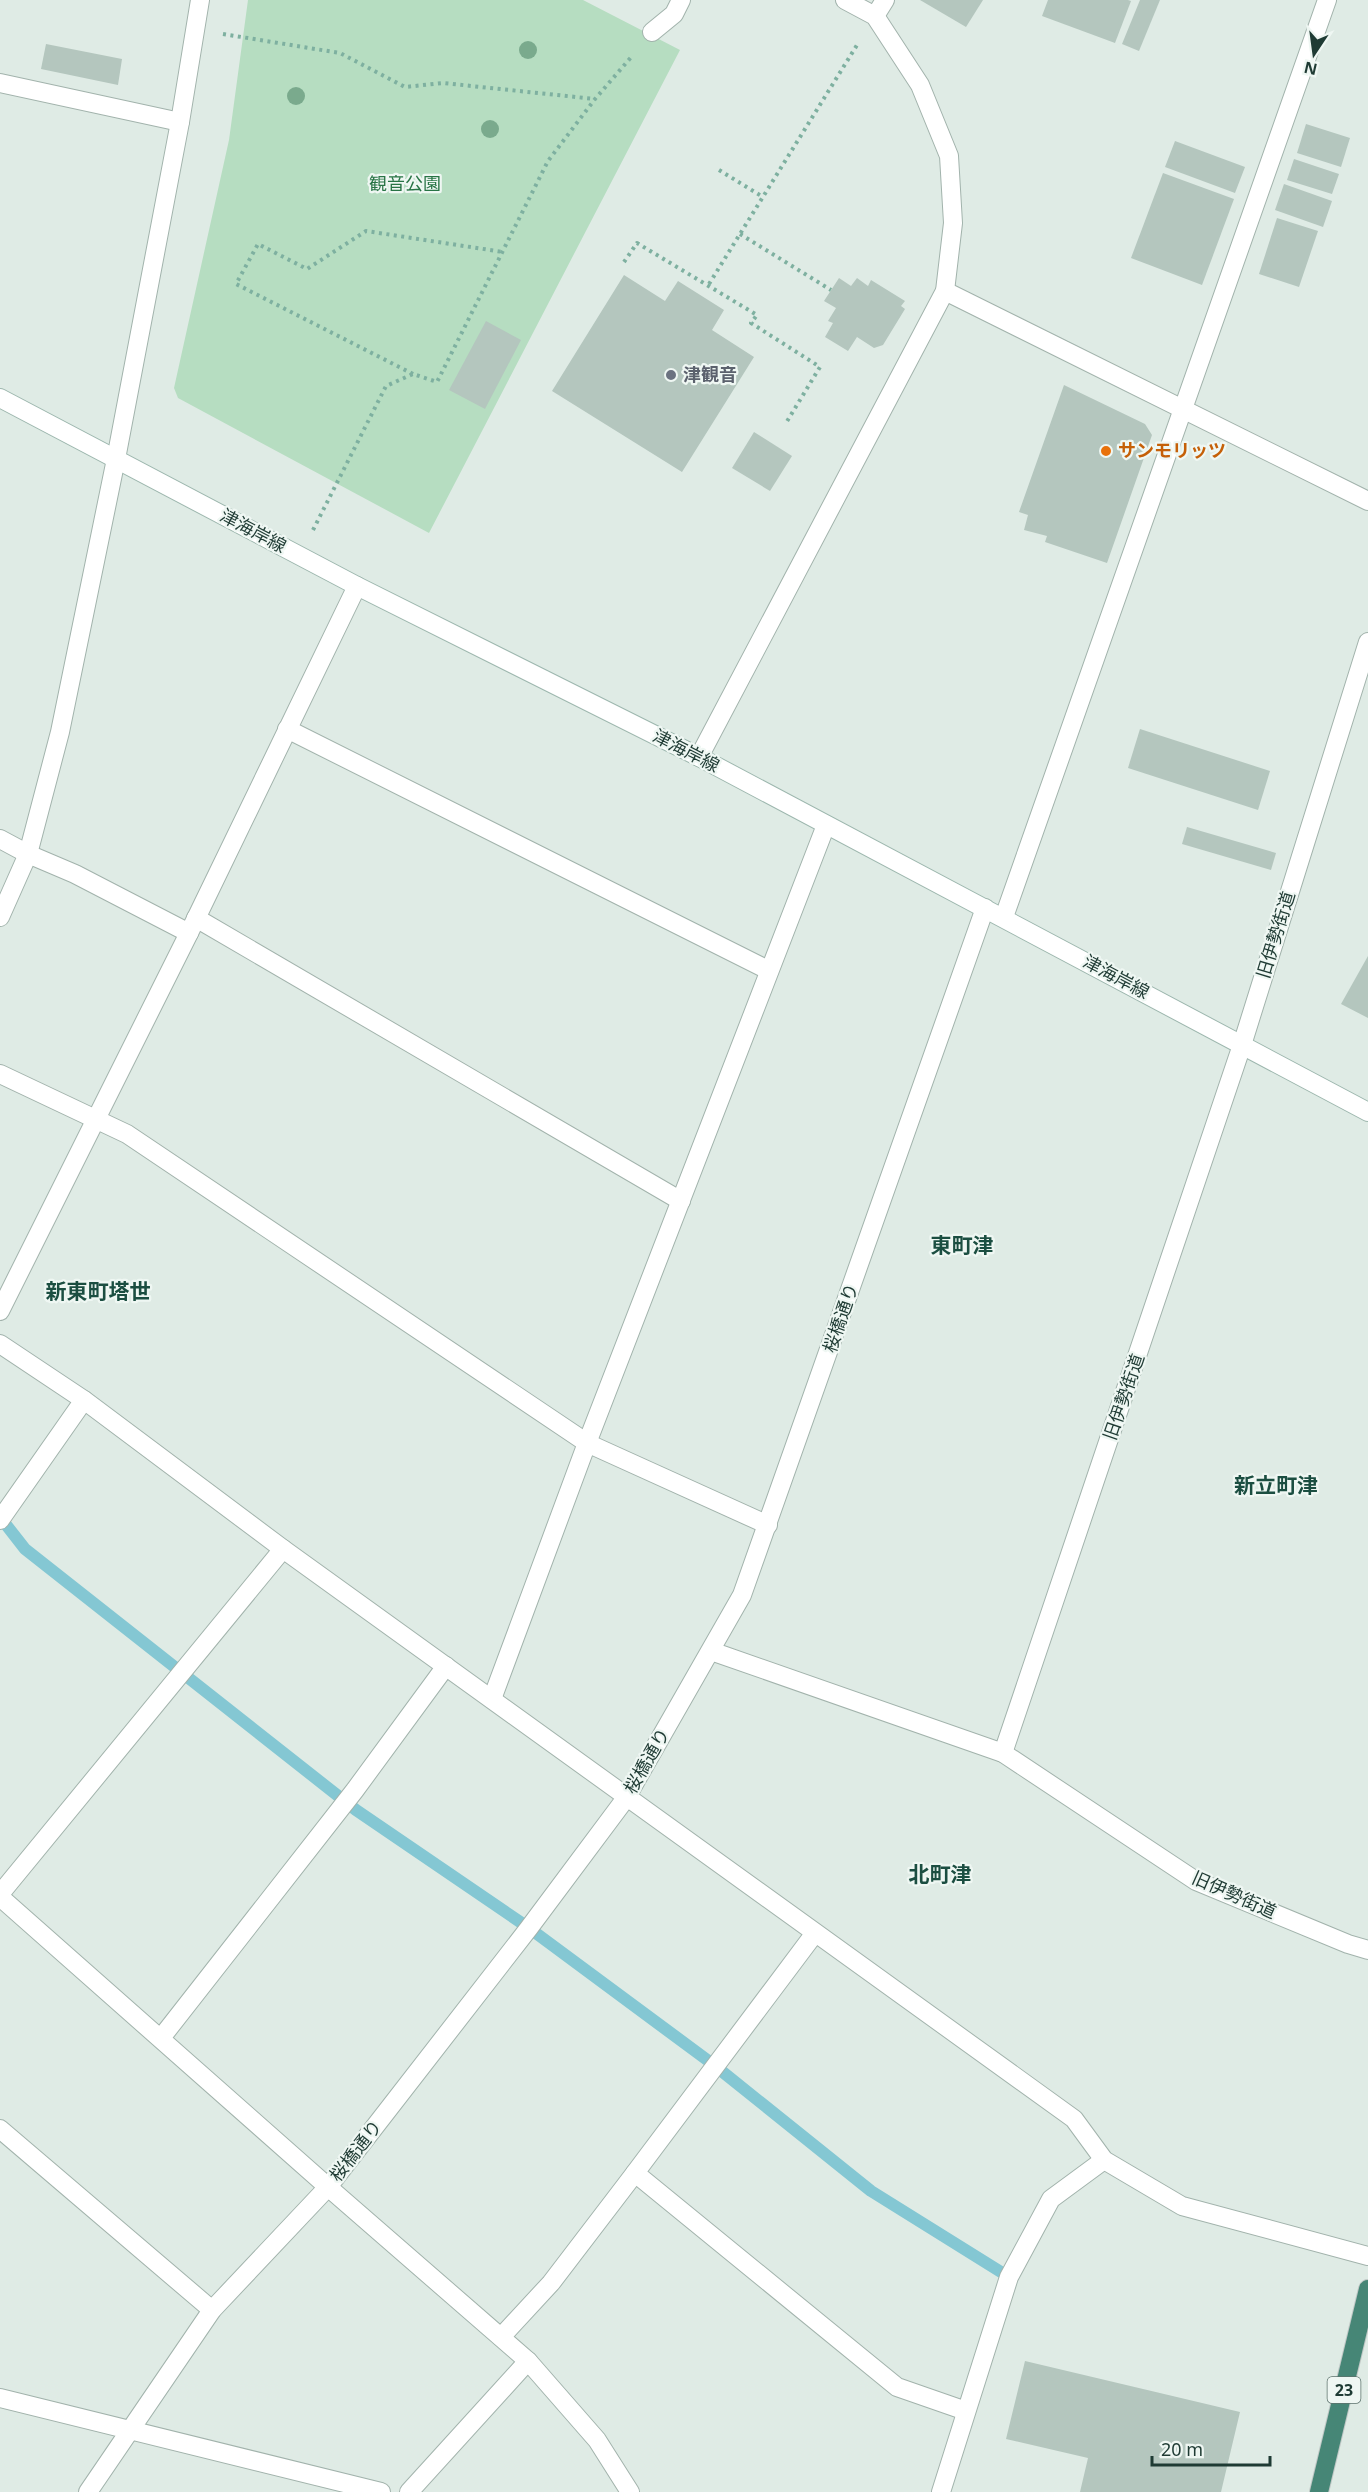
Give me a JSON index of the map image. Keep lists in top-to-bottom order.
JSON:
{
  "streets": {
    "highway": ["23"],
    "street": ["津海岸線", "旧伊勢街道", "桜橋通り"]
  },
  "crossings": [
    ["津海岸線", "旧伊勢街道"],
    ["津海岸線", "桜橋通り"]
  ],
  "districts": [
    "東町津",
    "新東町塔世",
    "新立町津",
    "北町津"
  ],
  "parks": ["観音公園"],
  "places": ["津観音", "サンモリッツ"],
  "scale_bar": "20 m",
  "north": "bottom"
}
